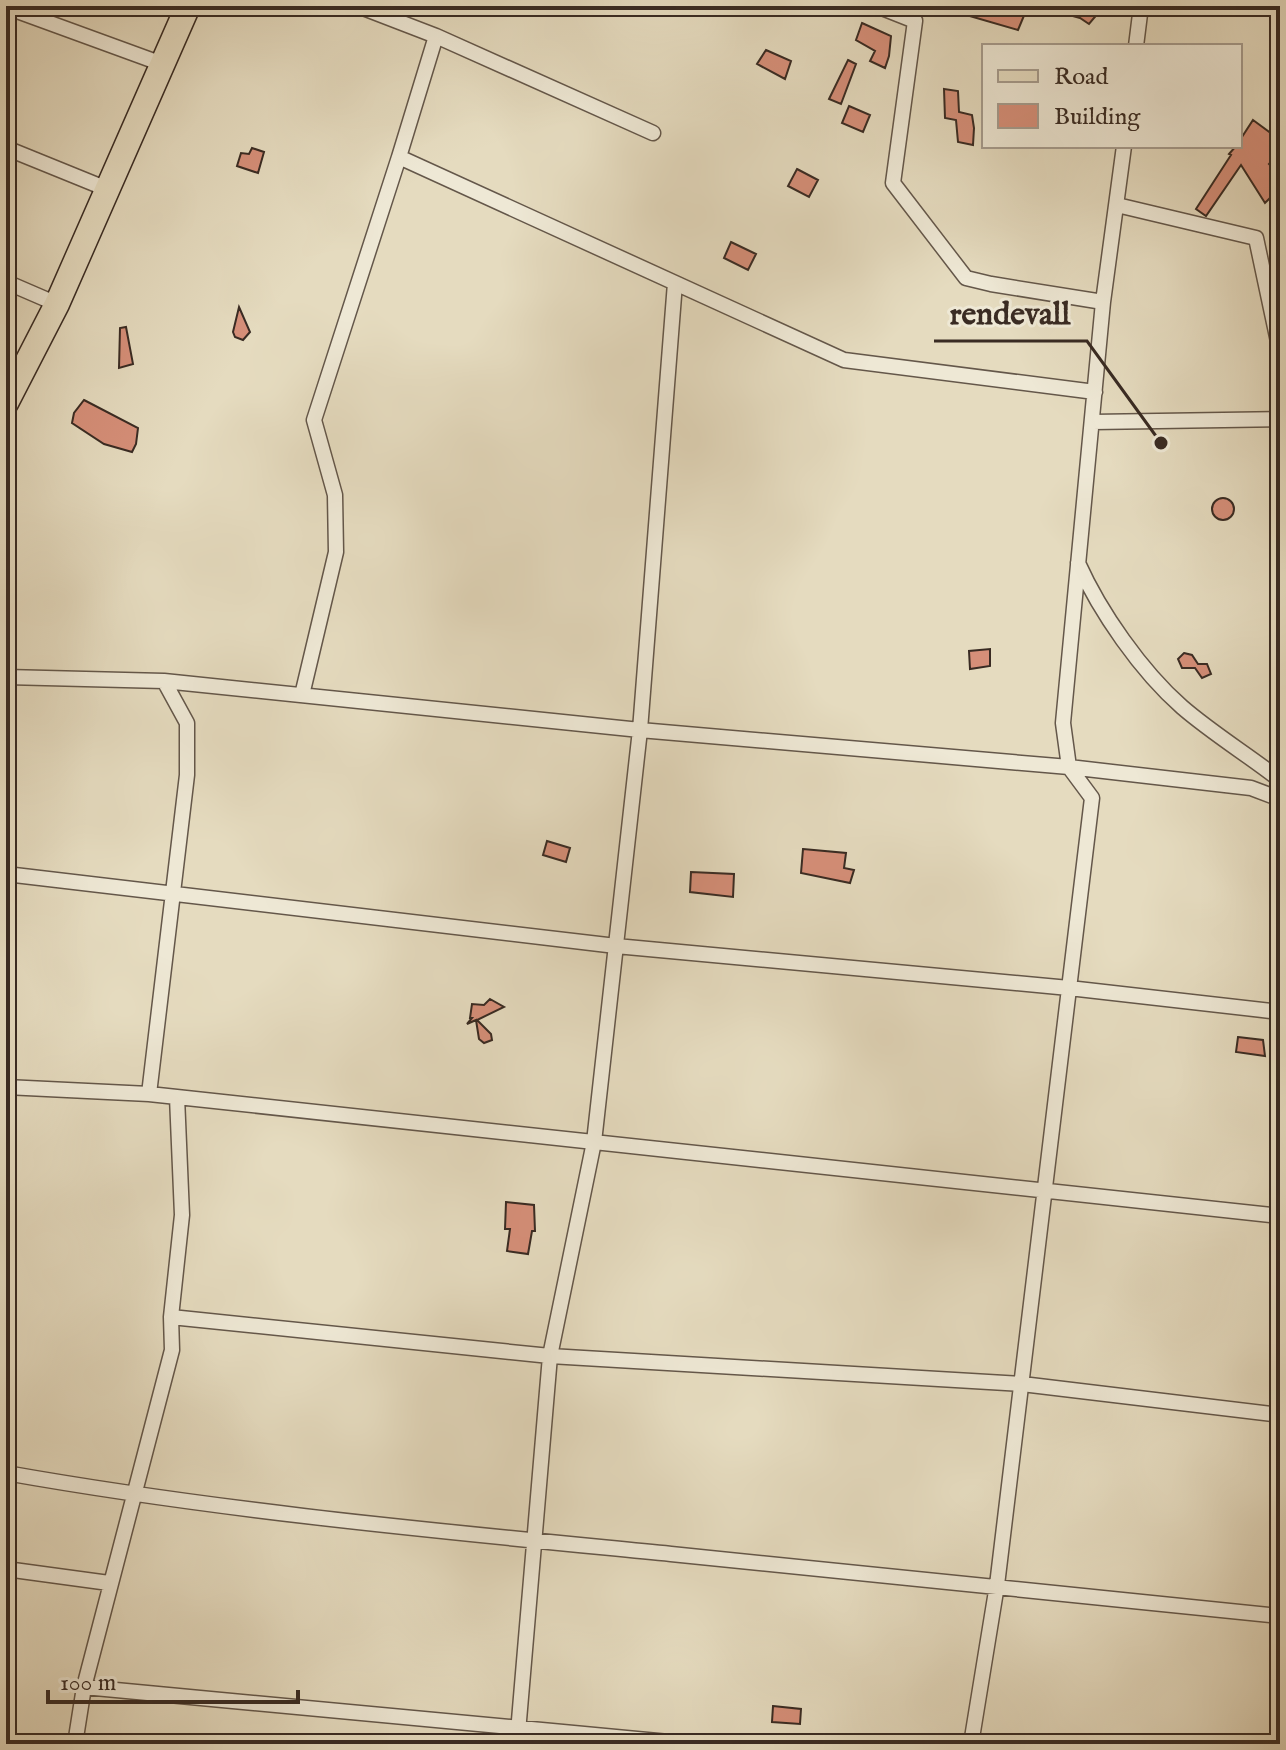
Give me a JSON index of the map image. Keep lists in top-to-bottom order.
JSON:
{
  "places": ["rendevall"],
  "legend": ["Road", "Building"],
  "scale_bar": "100 m"
}
